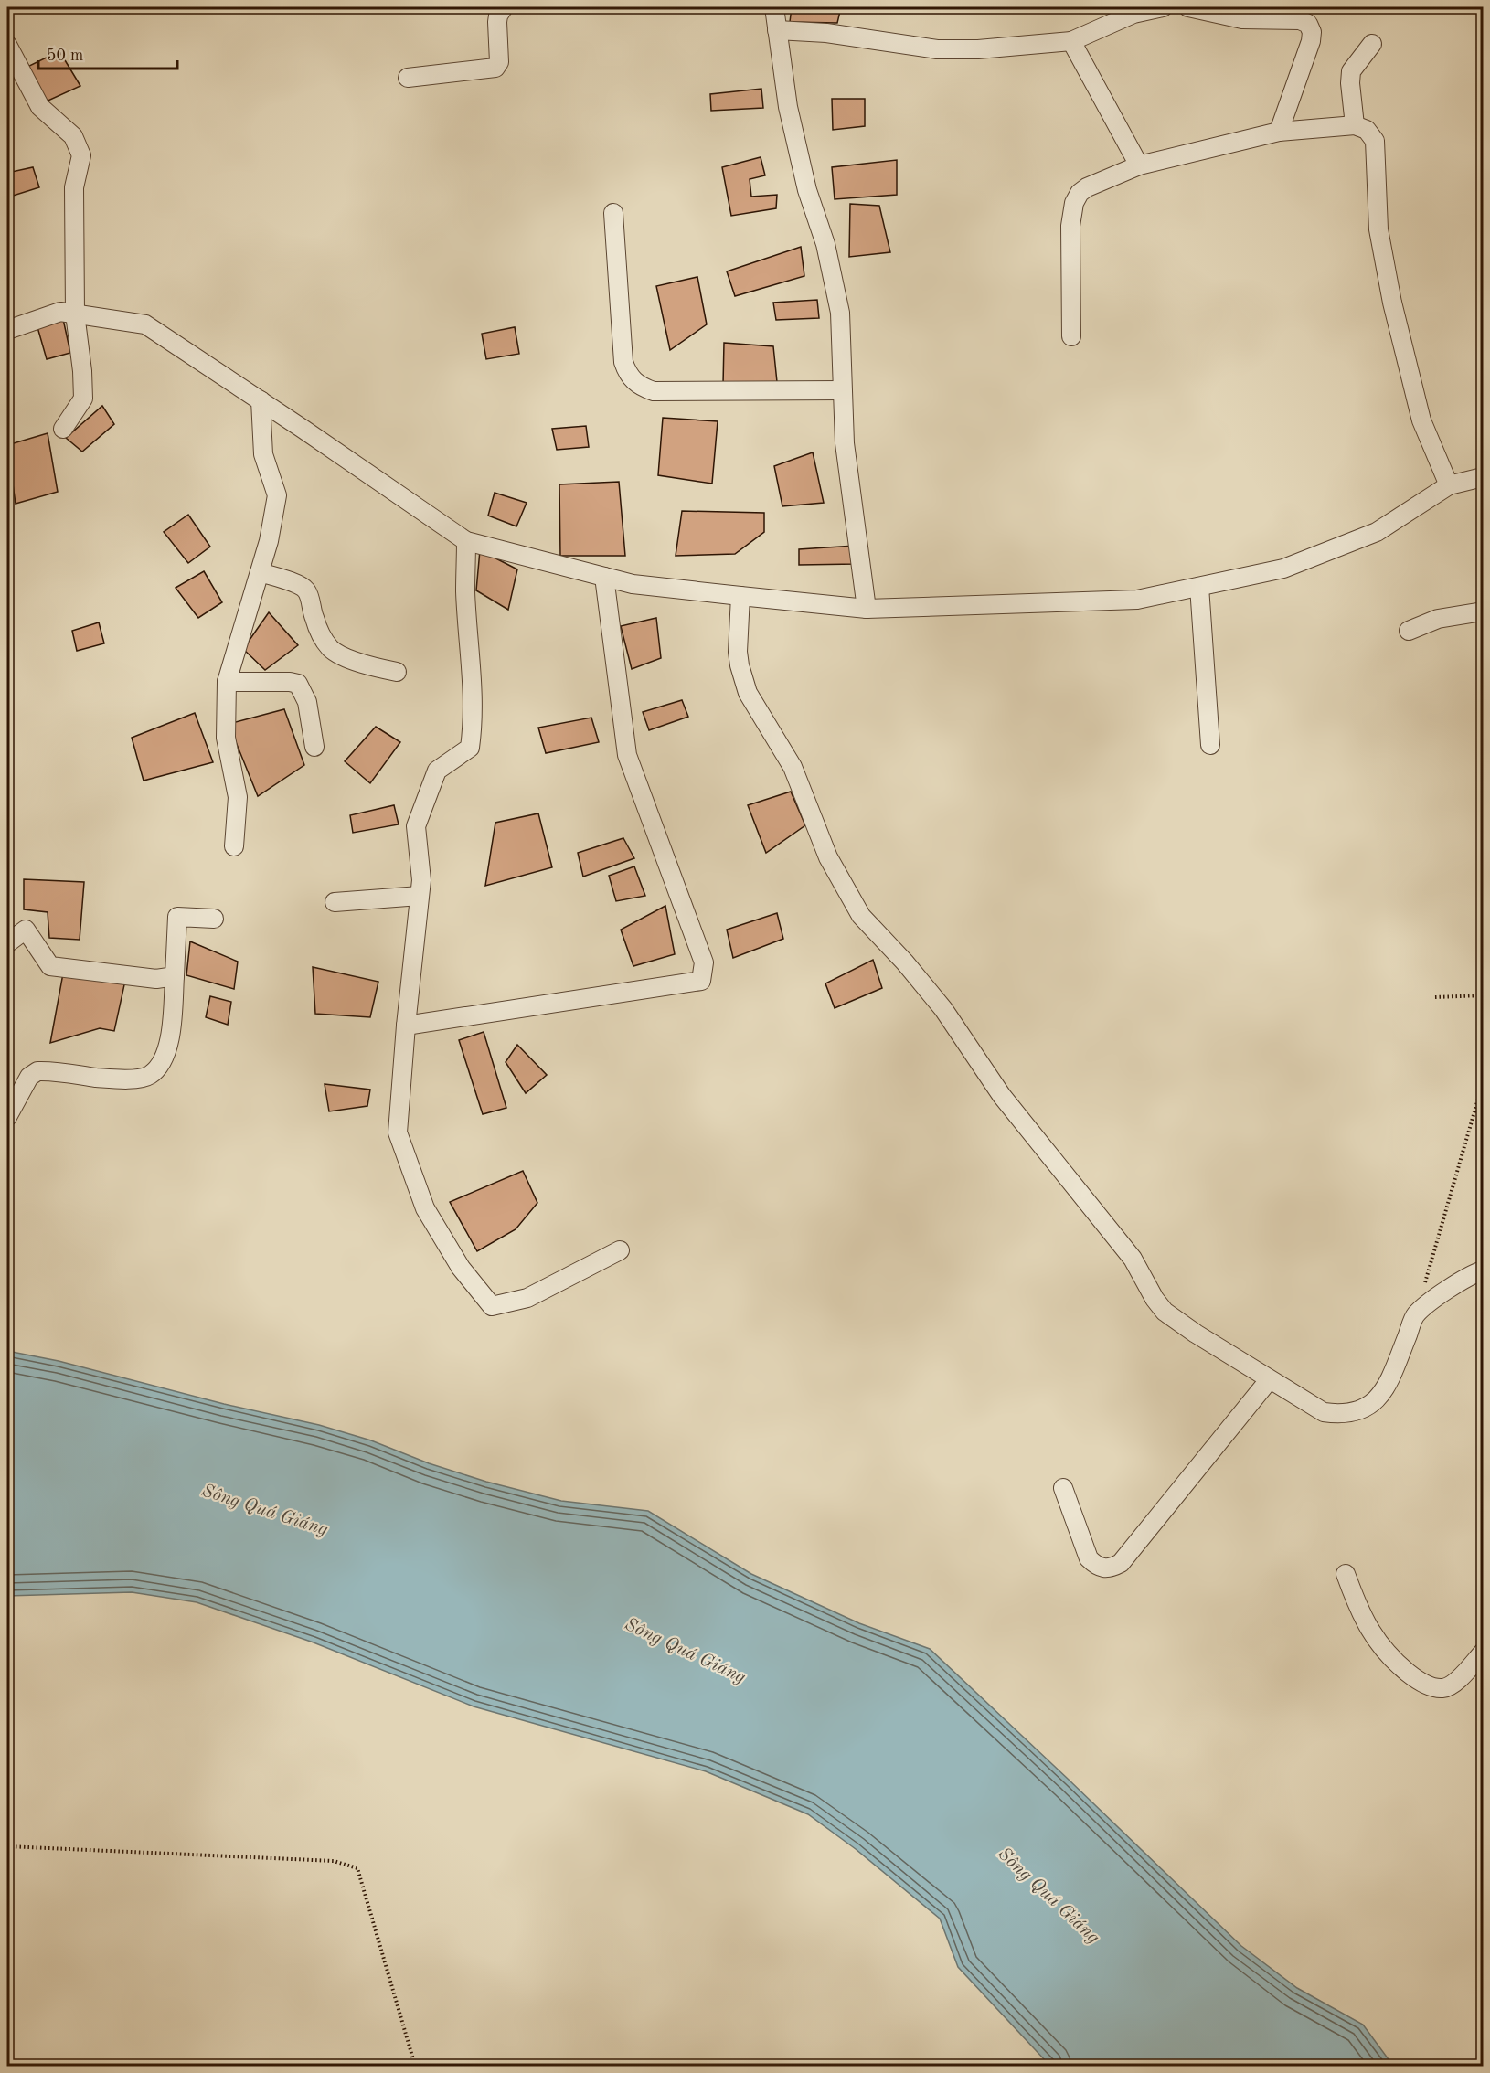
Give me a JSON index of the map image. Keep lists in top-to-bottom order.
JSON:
{
  "water": ["Sông Quá Giáng"],
  "scale_bar": "50 m"
}
